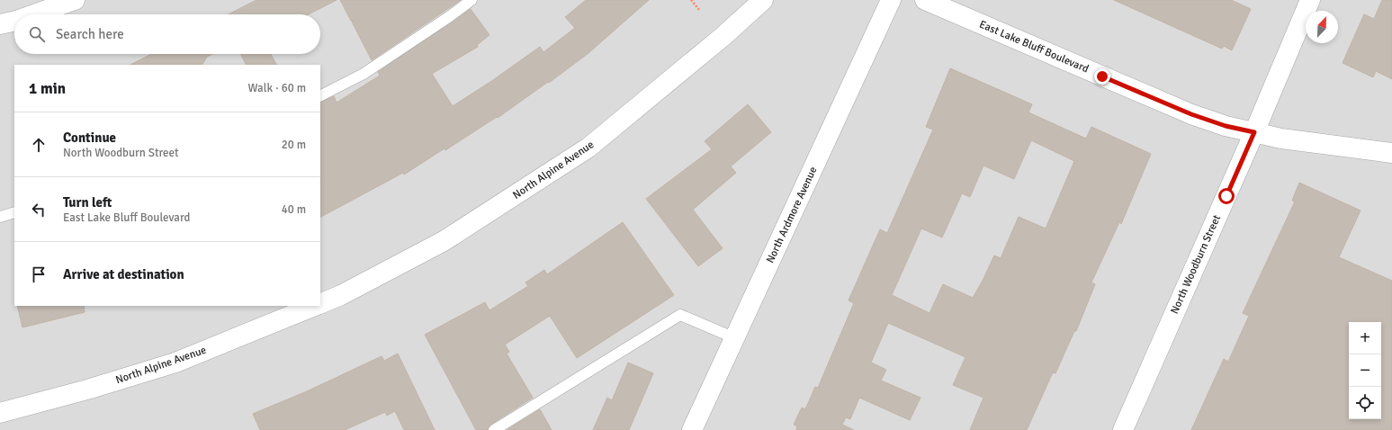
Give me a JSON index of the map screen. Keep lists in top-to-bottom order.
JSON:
{
  "streets": {
    "street": [
      "East Lake Bluff Boulevard",
      "North Alpine Avenue",
      "North Ardmore Avenue",
      "North Woodburn Street"
    ]
  },
  "crossings": [
    ["East Lake Bluff Boulevard", "North Woodburn Street"]
  ],
  "north": "top right",
  "page": {
    "search": "Search here",
    "heading": ["1 min", "Walk · 60 m"],
    "list": [
      ["Continue", "North Woodburn Street", "20 m"],
      ["Turn left", "East Lake Bluff Boulevard", "40 m"],
      "Arrive at destination"
    ],
    "map_buttons": ["+", "−"]
  }
}
